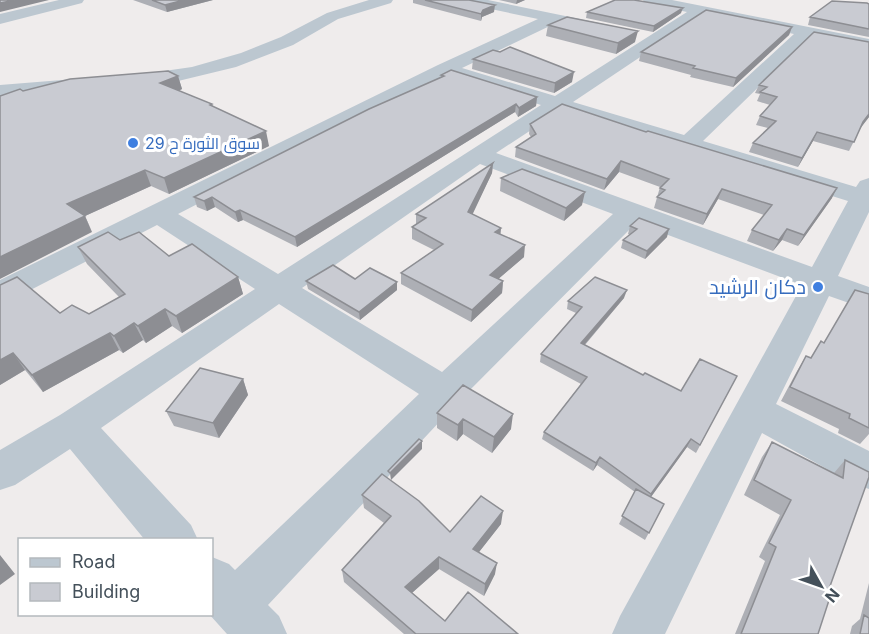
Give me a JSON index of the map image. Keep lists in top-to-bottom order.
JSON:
{
  "places": ["سوق الثورة ح 29", "دكان الرشيد"],
  "legend": ["Road", "Building"],
  "north": "bottom right"
}
